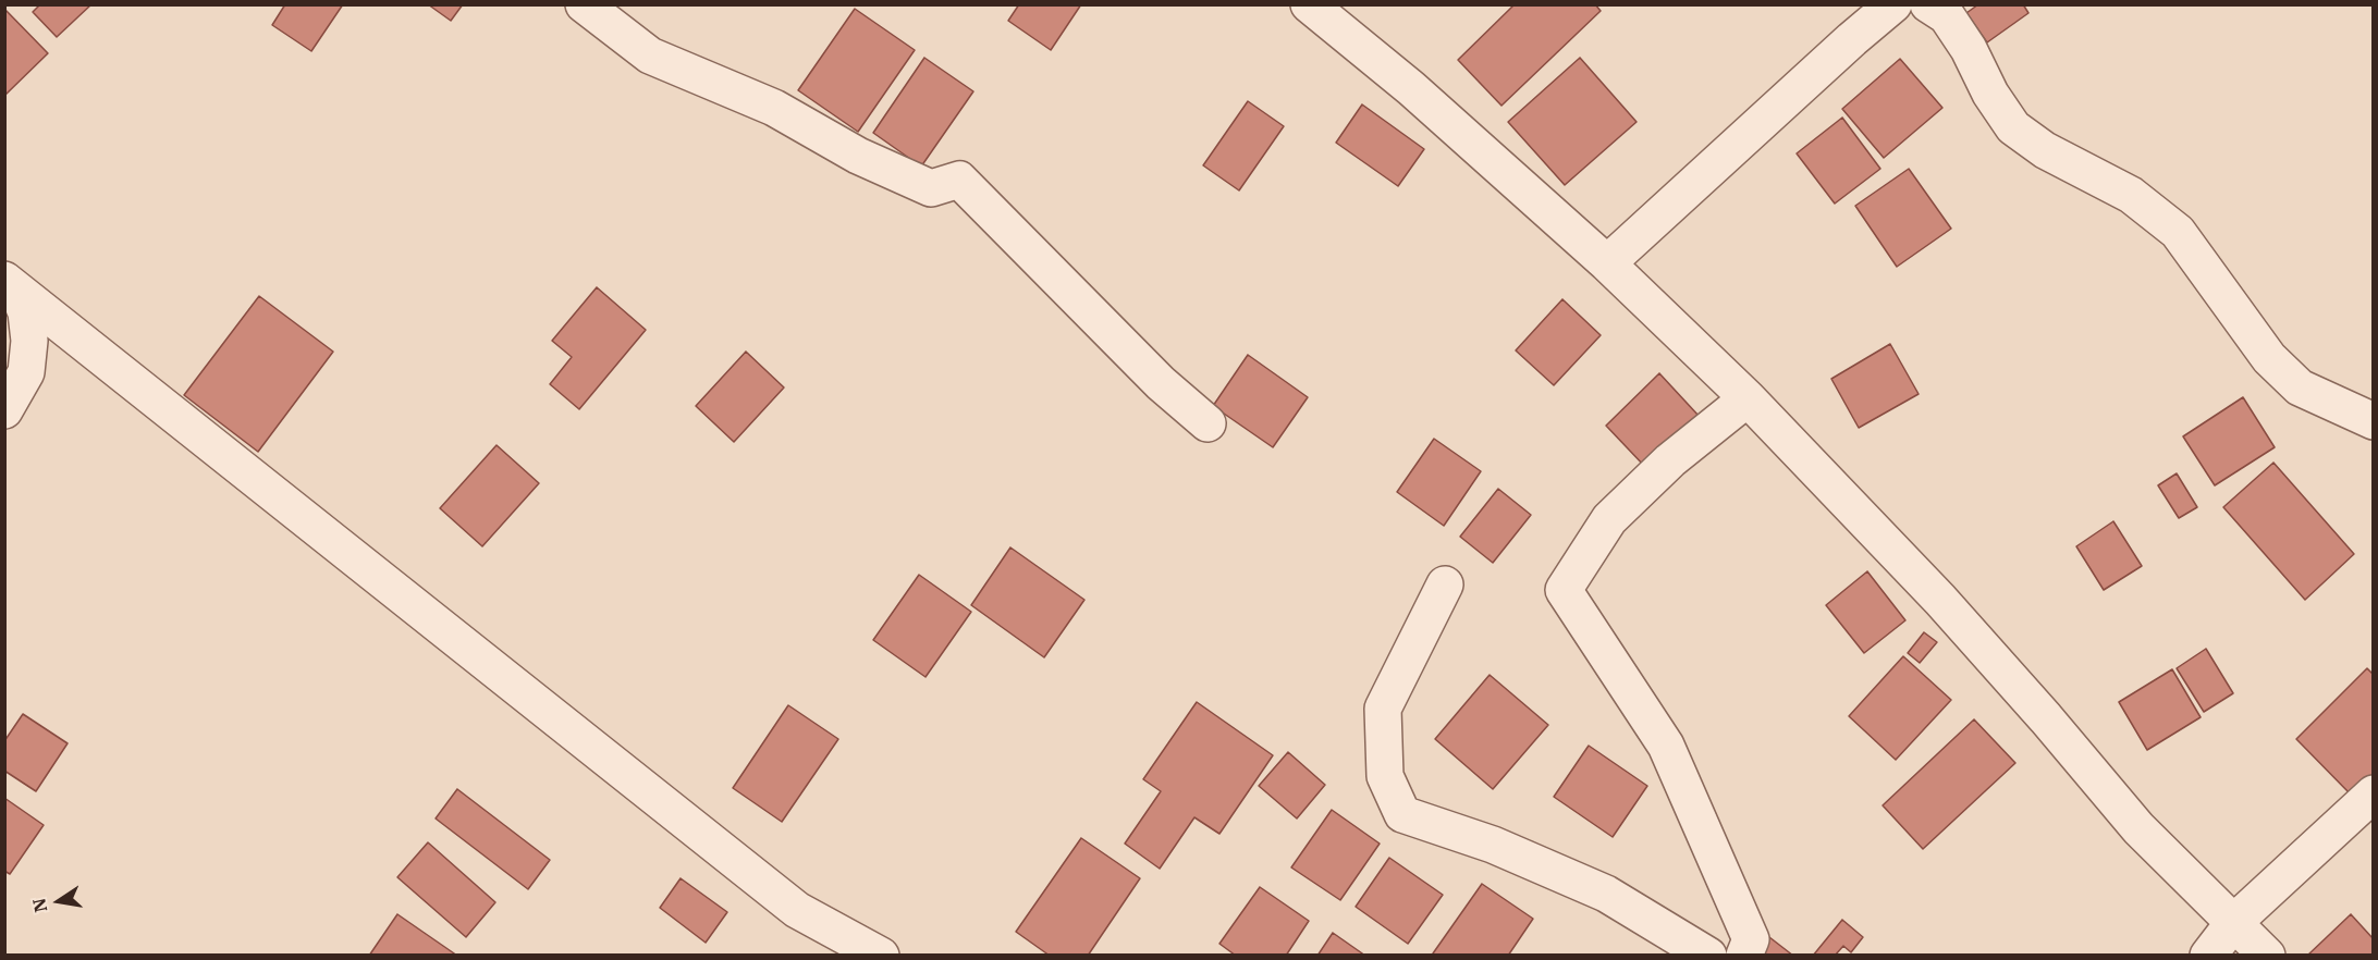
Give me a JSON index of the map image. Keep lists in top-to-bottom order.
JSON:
{
  "north": "left"
}
